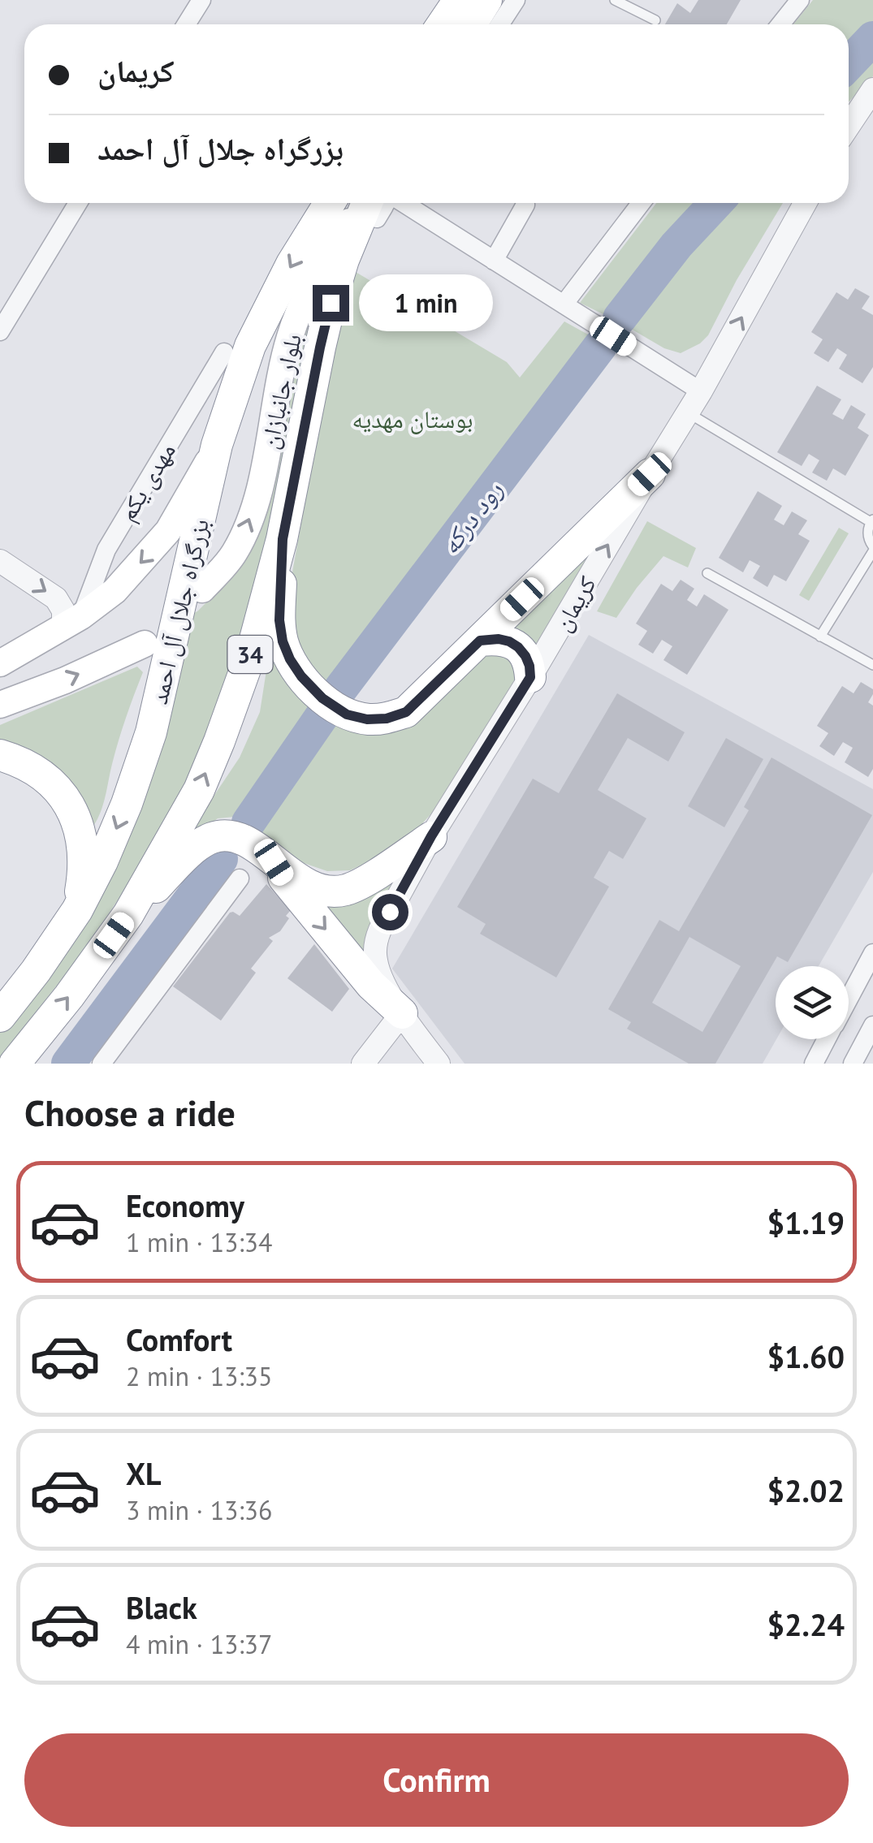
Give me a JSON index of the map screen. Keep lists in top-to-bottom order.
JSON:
{
  "streets": {
    "highway": ["بزرگراه جلال آل احمد", "34"],
    "main road": ["بلوار جانبازان"],
    "street": ["مهدی یکم", "کریمان"]
  },
  "crossings": [
    ["بلوار جانبازان", "مهدی یکم"],
    ["بلوار جانبازان", "بزرگراه جلال آل احمد"]
  ],
  "one_way": ["کریمان"],
  "water": ["رود درکه"],
  "parks": ["بوستان مهدیه"],
  "page": {
    "banner": ["کریمان", "بزرگراه جلال آل احمد"],
    "bubble": "1 min",
    "heading": "Choose a ride",
    "list": [
      {
        "name": "Economy",
        "note": "1 min · 13:34",
        "value": "$1.19"
      },
      {
        "name": "Comfort",
        "note": "2 min · 13:35",
        "value": "$1.60"
      },
      {
        "name": "XL",
        "note": "3 min · 13:36",
        "value": "$2.02"
      },
      {
        "name": "Black",
        "note": "4 min · 13:37",
        "value": "$2.24"
      }
    ],
    "buttons": "Confirm"
  }
}
